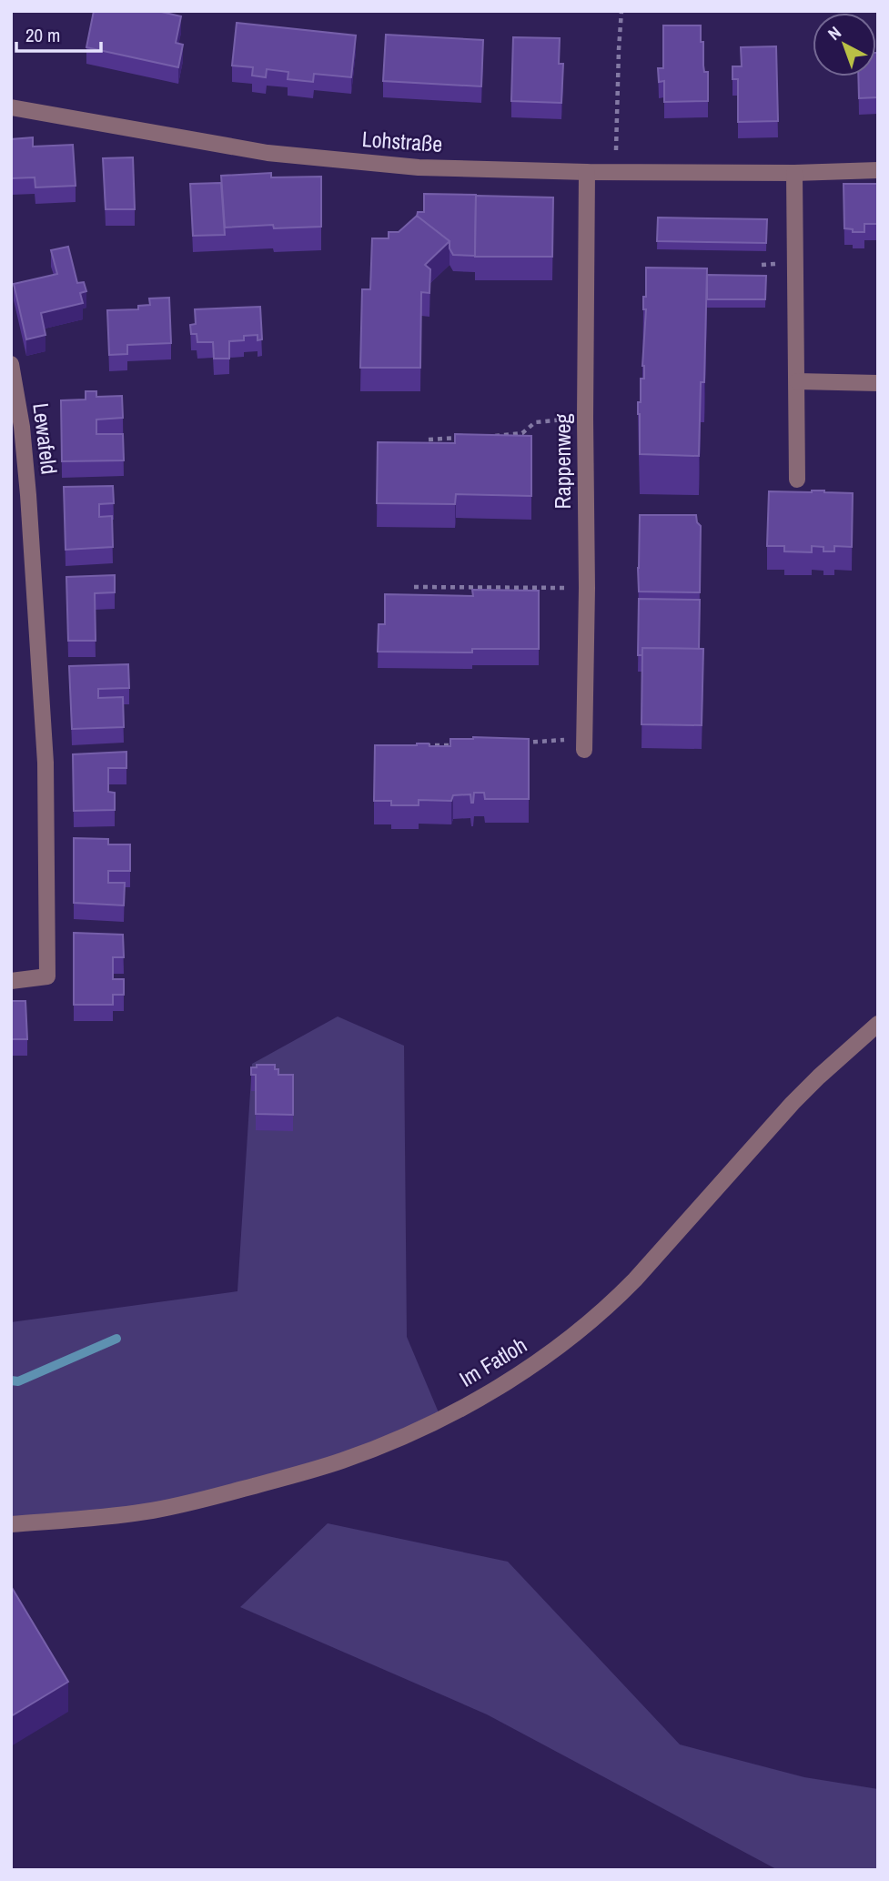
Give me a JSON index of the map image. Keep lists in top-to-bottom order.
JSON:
{
  "streets": {
    "street": [
      "Lohstraße",
      "Lewafeld",
      "Rappenweg",
      "Im Fatloh"
    ]
  },
  "crossings": [
    ["Lohstraße", "Rappenweg"]
  ],
  "scale_bar": "20 m",
  "north": "top left"
}
